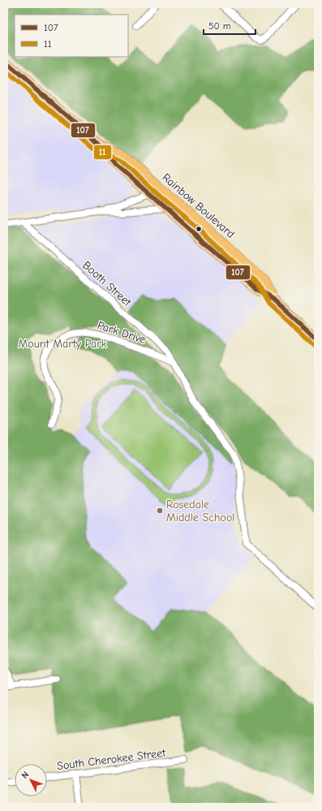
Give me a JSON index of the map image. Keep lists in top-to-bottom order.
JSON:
{
  "streets": {
    "main road": ["Rainbow Boulevard"],
    "street": ["Booth Street", "Park Drive", "South Cherokee Street"]
  },
  "crossings": [
    ["Booth Street", "Park Drive"]
  ],
  "parks": ["Mount Marty Park"],
  "places": ["Rosedale Middle School"],
  "lines": ["transit line 107", "transit line 11"],
  "legend": ["107", "11"],
  "scale_bar": "50 m",
  "north": "top left"
}
